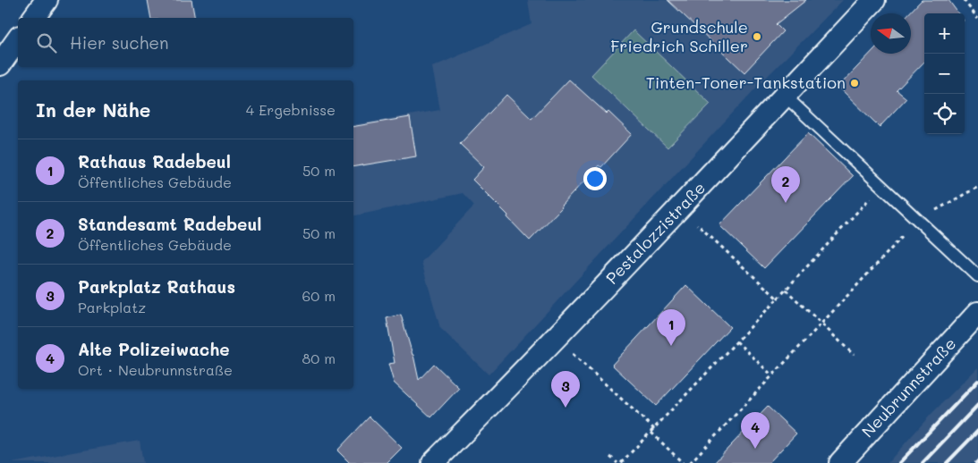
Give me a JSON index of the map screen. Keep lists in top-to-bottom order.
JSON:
{
  "streets": {
    "street": ["Pestalozzistraße", "Neubrunnstraße"]
  },
  "places": ["Grundschule Friedrich Schiller", "Tinten-Toner-Tankstation"],
  "north": "left",
  "page": {
    "map_buttons": ["+", "−"],
    "search": "Hier suchen",
    "heading": ["In der Nähe", "4 Ergebnisse"],
    "list": [
      {
        "mark": "1",
        "name": "Rathaus Radebeul",
        "note": "Öffentliches Gebäude",
        "value": "50 m"
      },
      {
        "mark": "2",
        "name": "Standesamt Radebeul",
        "note": "Öffentliches Gebäude",
        "value": "50 m"
      },
      {
        "mark": "3",
        "name": "Parkplatz Rathaus",
        "note": "Parkplatz",
        "value": "60 m"
      },
      {
        "mark": "4",
        "name": "Alte Polizeiwache",
        "note": "Ort · Neubrunnstraße",
        "value": "80 m"
      }
    ],
    "pins": [
      "2",
      "1",
      "3",
      "4"
    ]
  }
}
